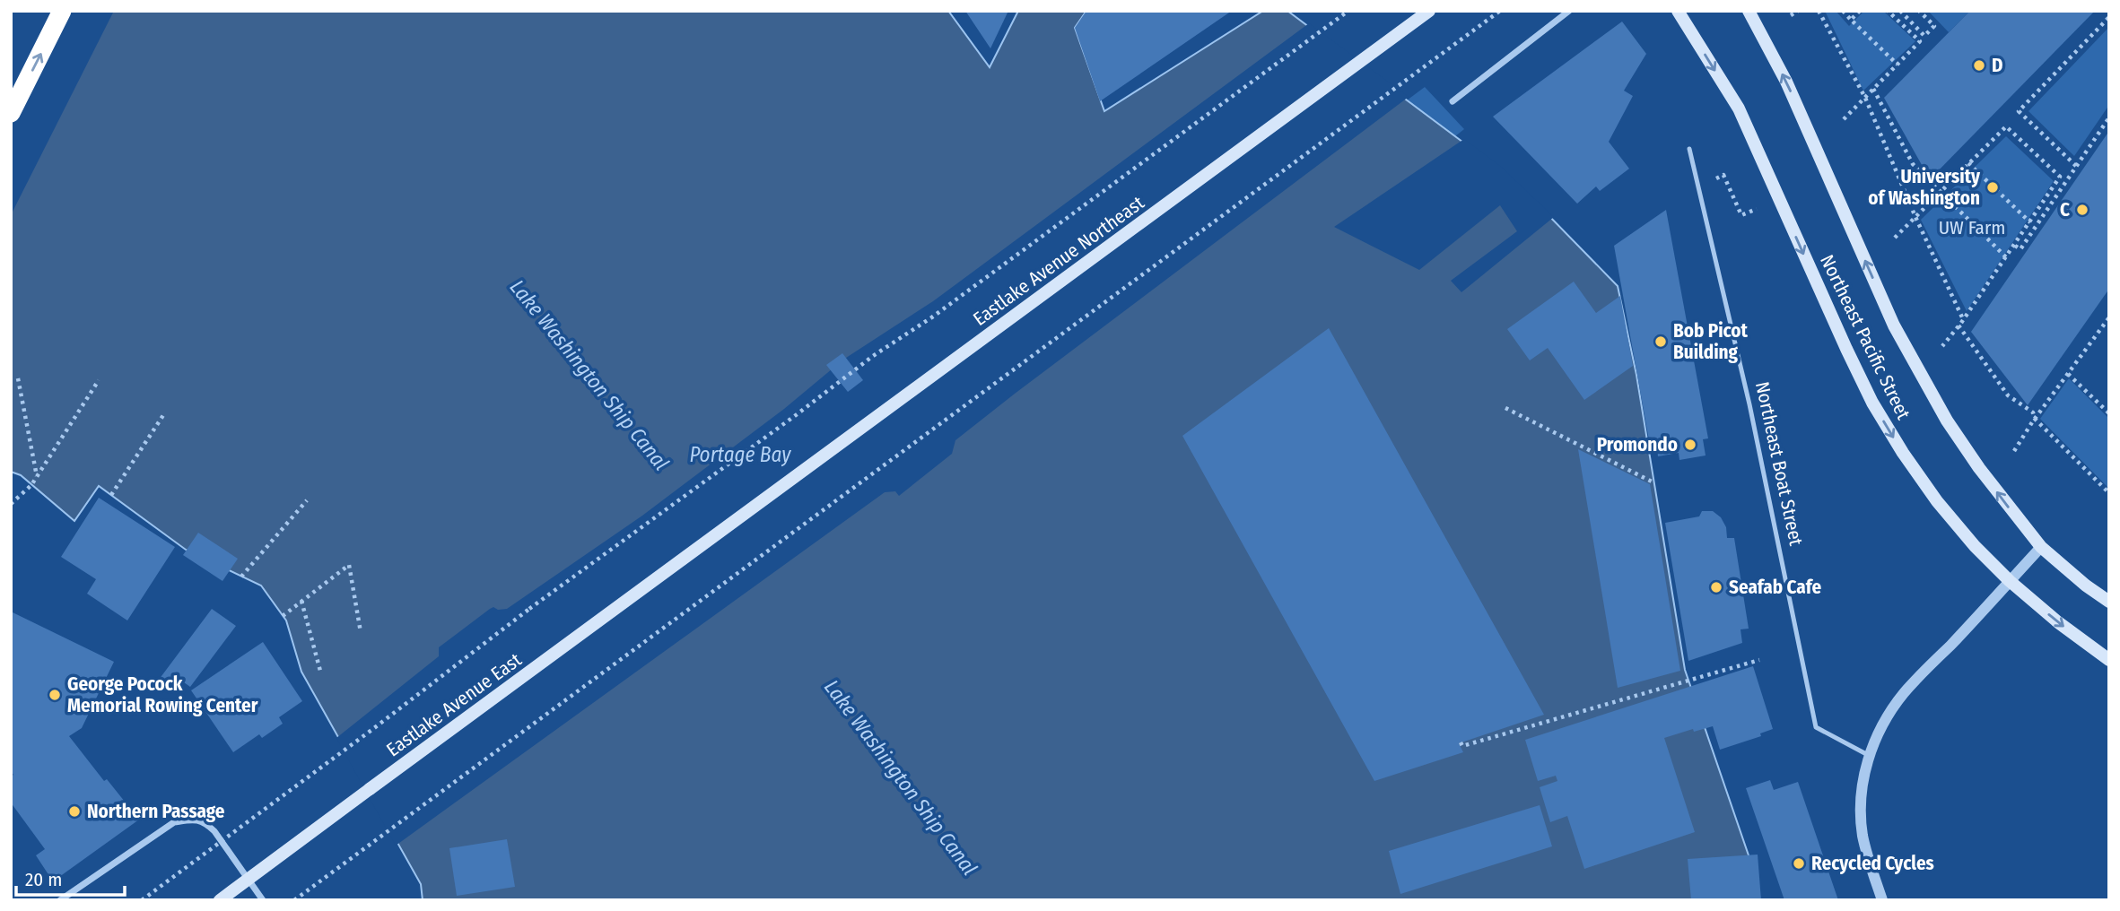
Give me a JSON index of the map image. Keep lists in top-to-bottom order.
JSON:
{
  "streets": {
    "main road": ["Eastlake Avenue Northeast", "Northeast Pacific Street", "Eastlake Avenue East"],
    "lane": ["Northeast Boat Street"]
  },
  "crossings": [
    ["Eastlake Avenue Northeast", "Eastlake Avenue East"]
  ],
  "water": ["Lake Washington Ship Canal", "Portage Bay"],
  "parks": ["UW Farm"],
  "places": [
    "D",
    "University of Washington",
    "C",
    "Bob Picot Building",
    "Promondo",
    "Seafab Cafe",
    "George Pocock Memorial Rowing Center",
    "Northern Passage",
    "Recycled Cycles"
  ],
  "scale_bar": "20 m"
}
